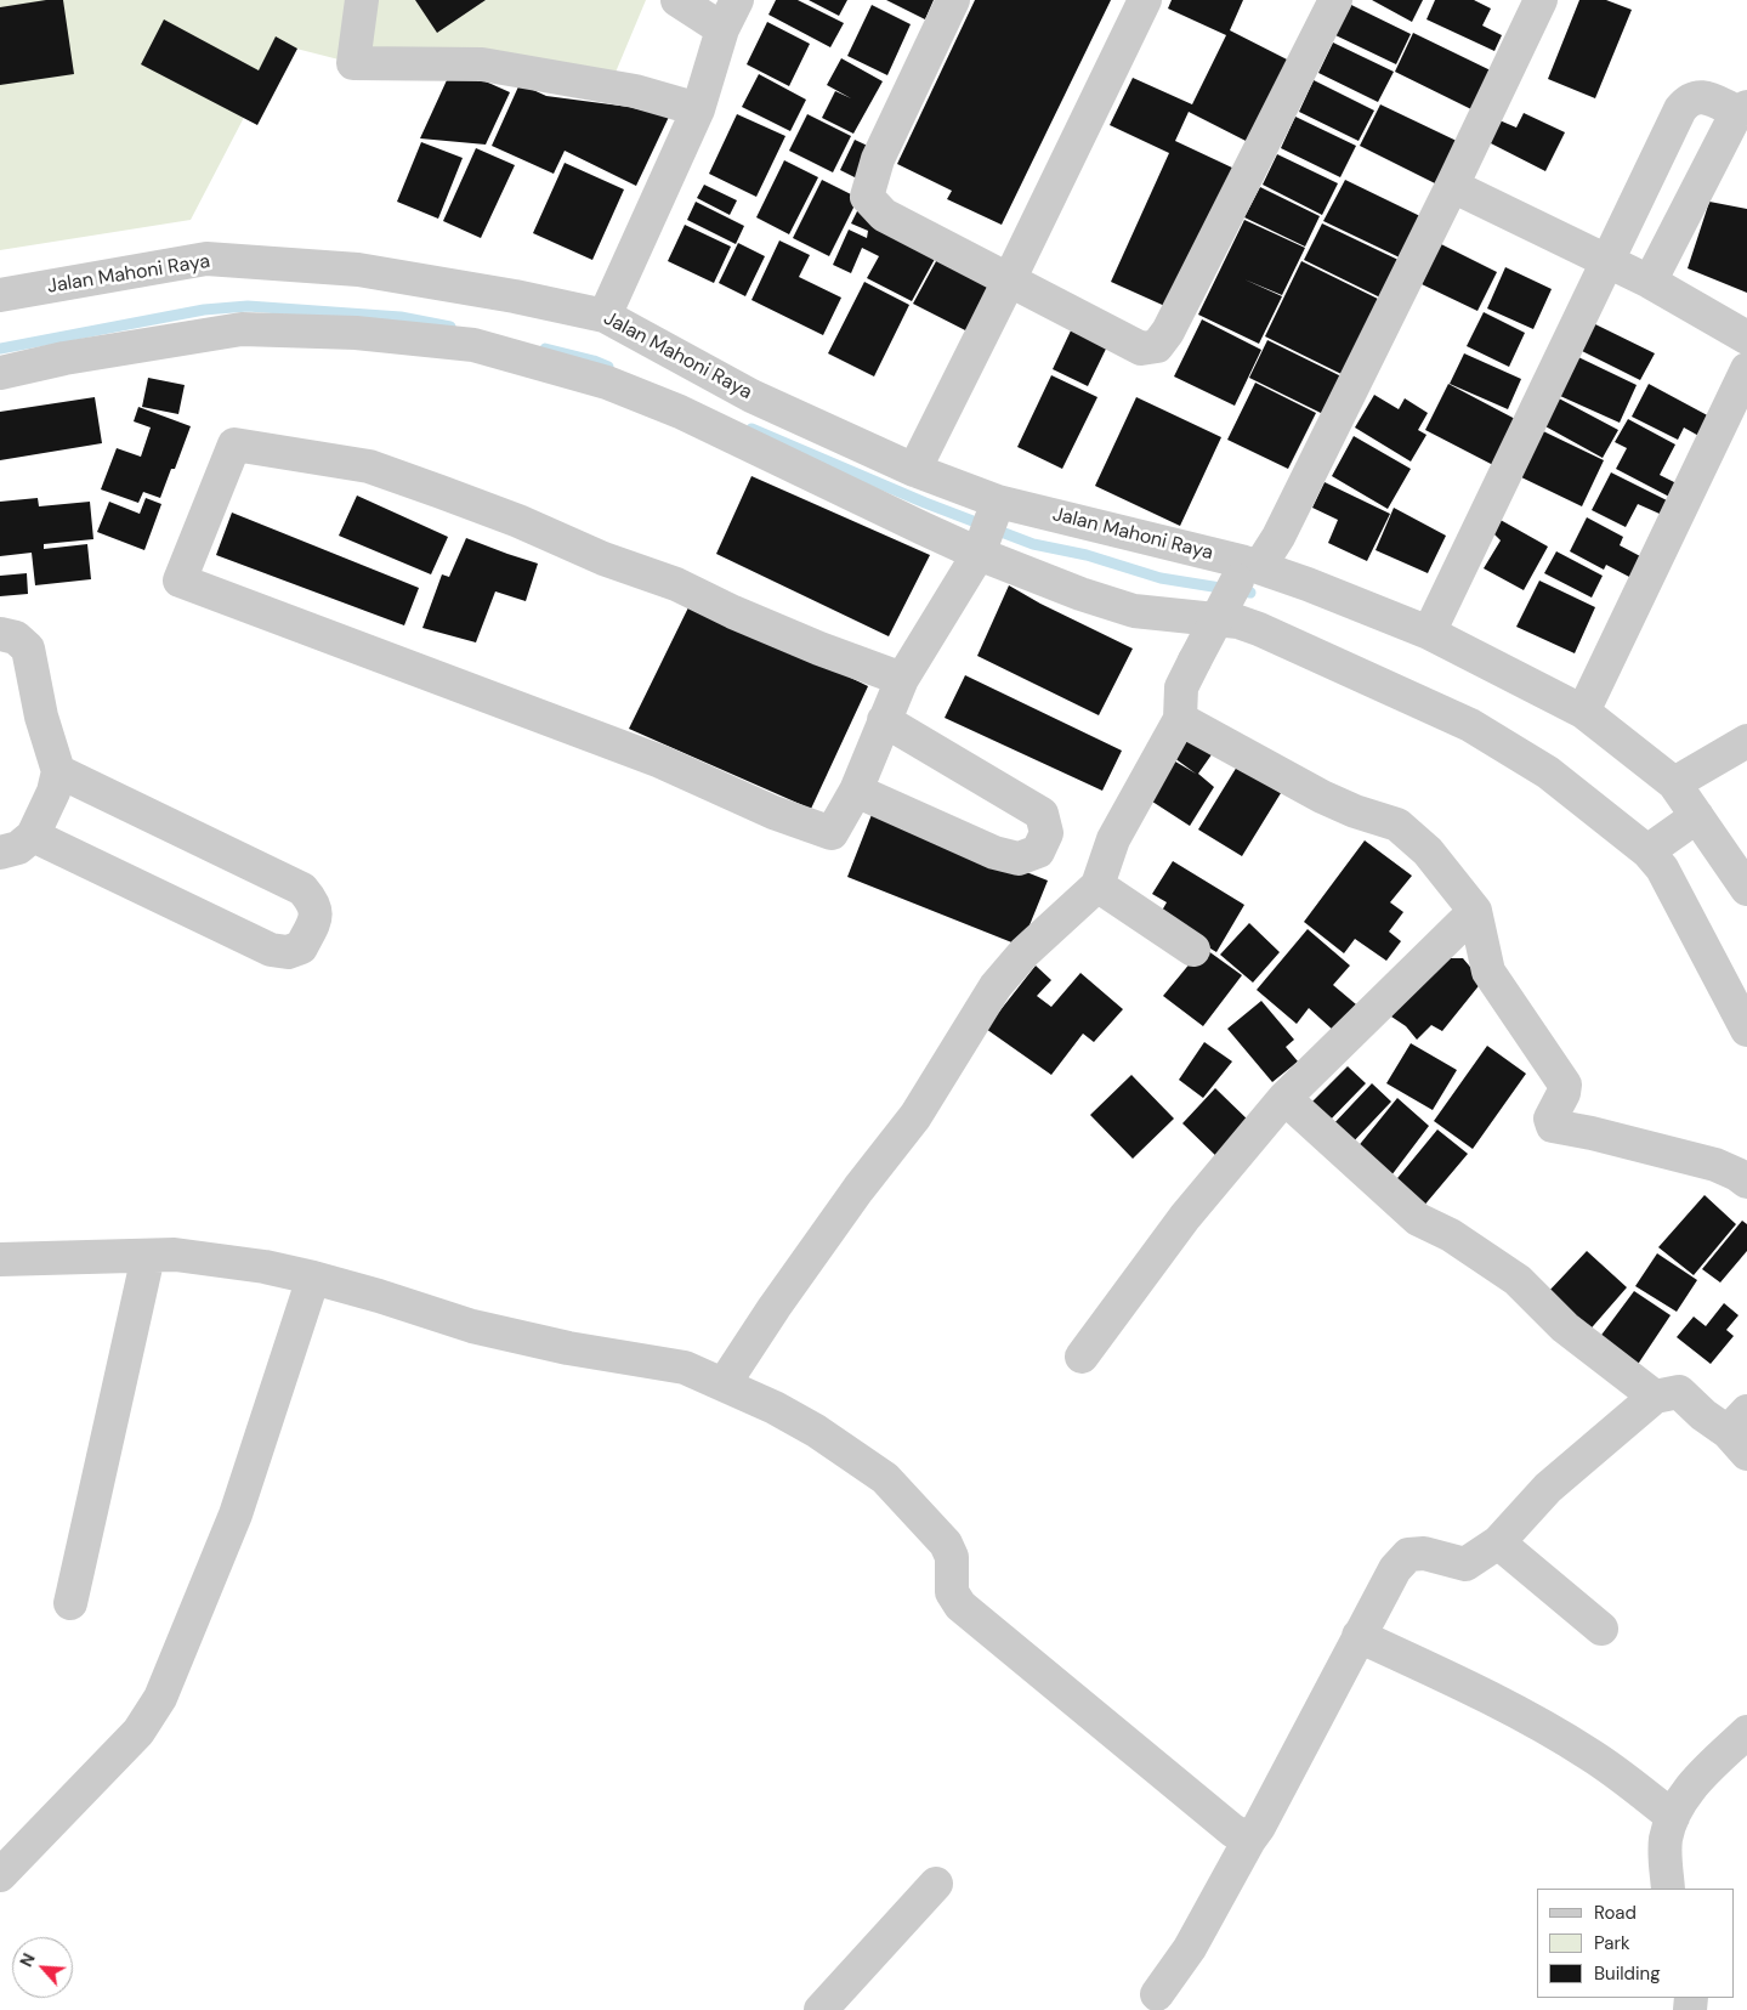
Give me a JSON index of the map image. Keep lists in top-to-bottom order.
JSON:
{
  "streets": {
    "street": ["Jalan Mahoni Raya"]
  },
  "legend": ["Road", "Park", "Building"],
  "north": "top left"
}
